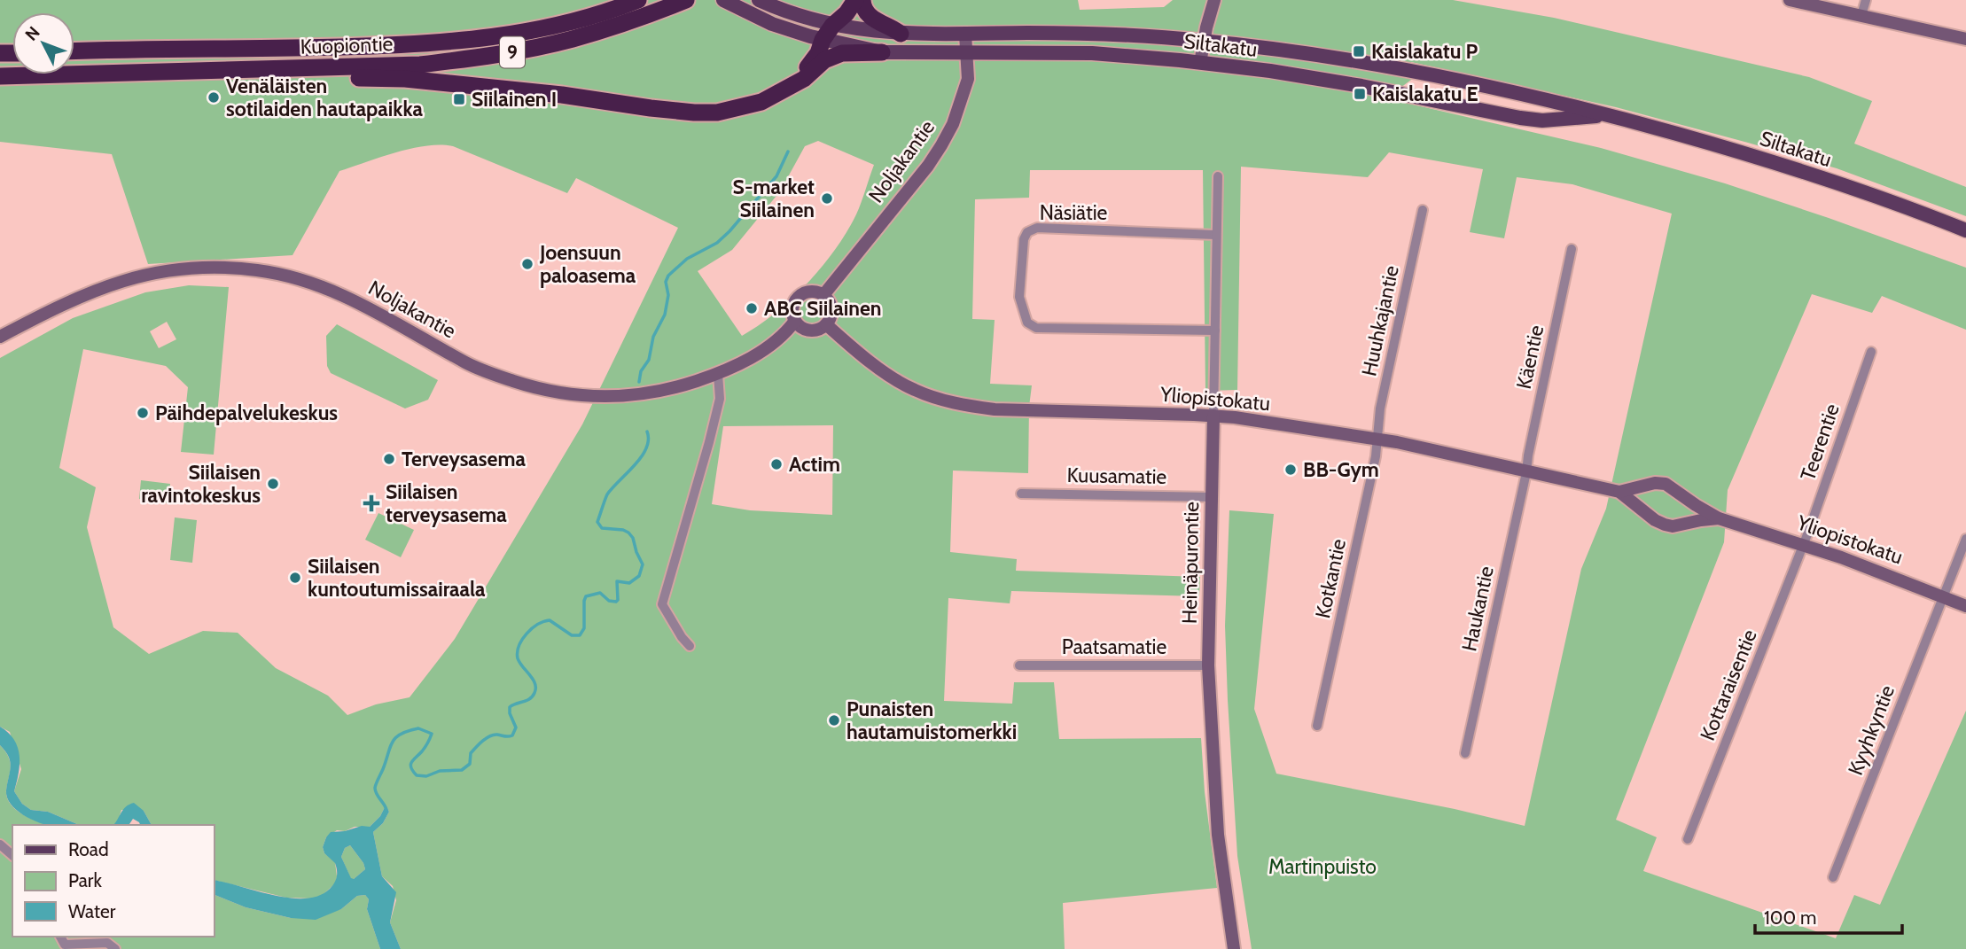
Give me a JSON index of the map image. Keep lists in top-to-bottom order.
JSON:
{
  "streets": {
    "highway": ["Kuopiontie", "9"],
    "main road": ["Siltakatu"],
    "street": [
      "Noljakantie",
      "Näsiätie",
      "Huuhkajantie",
      "Käentie",
      "Yliopistokatu",
      "Teerentie",
      "Kuusamatie",
      "Heinäpurontie",
      "Kotkantie",
      "Haukantie",
      "Paatsamatie",
      "Kottaraisentie",
      "Kyyhkyntie"
    ]
  },
  "crossings": [
    ["Siltakatu", "Noljakantie"],
    ["Noljakantie", "Yliopistokatu"],
    ["Näsiätie", "Heinäpurontie"],
    ["Huuhkajantie", "Yliopistokatu"],
    ["Huuhkajantie", "Kotkantie"],
    ["Käentie", "Yliopistokatu"],
    ["Käentie", "Haukantie"],
    ["Yliopistokatu", "Teerentie"],
    ["Yliopistokatu", "Heinäpurontie"],
    ["Yliopistokatu", "Kotkantie"],
    ["Yliopistokatu", "Haukantie"],
    ["Yliopistokatu", "Kottaraisentie"],
    ["Yliopistokatu", "Kyyhkyntie"],
    ["Teerentie", "Kottaraisentie"],
    ["Kuusamatie", "Heinäpurontie"],
    ["Heinäpurontie", "Paatsamatie"]
  ],
  "parks": ["Martinpuisto"],
  "places": {
    "transit": ["Kaislakatu P", "Kaislakatu E", "Siilainen I"],
    "other": [
      "Venäläisten sotilaiden hautapaikka",
      "S-market Siilainen",
      "Joensuun paloasema",
      "ABC Siilainen",
      "Päihdepalvelukeskus",
      "Terveysasema",
      "Actim",
      "BB-Gym",
      "Siilaisen ravintokeskus",
      "Siilaisen kuntoutumissairaala",
      "Punaisten hautamuistomerkki"
    ],
    "health": ["Siilaisen terveysasema"]
  },
  "legend": ["Road", "Park", "Water"],
  "scale_bar": "100 m",
  "north": "top left"
}
